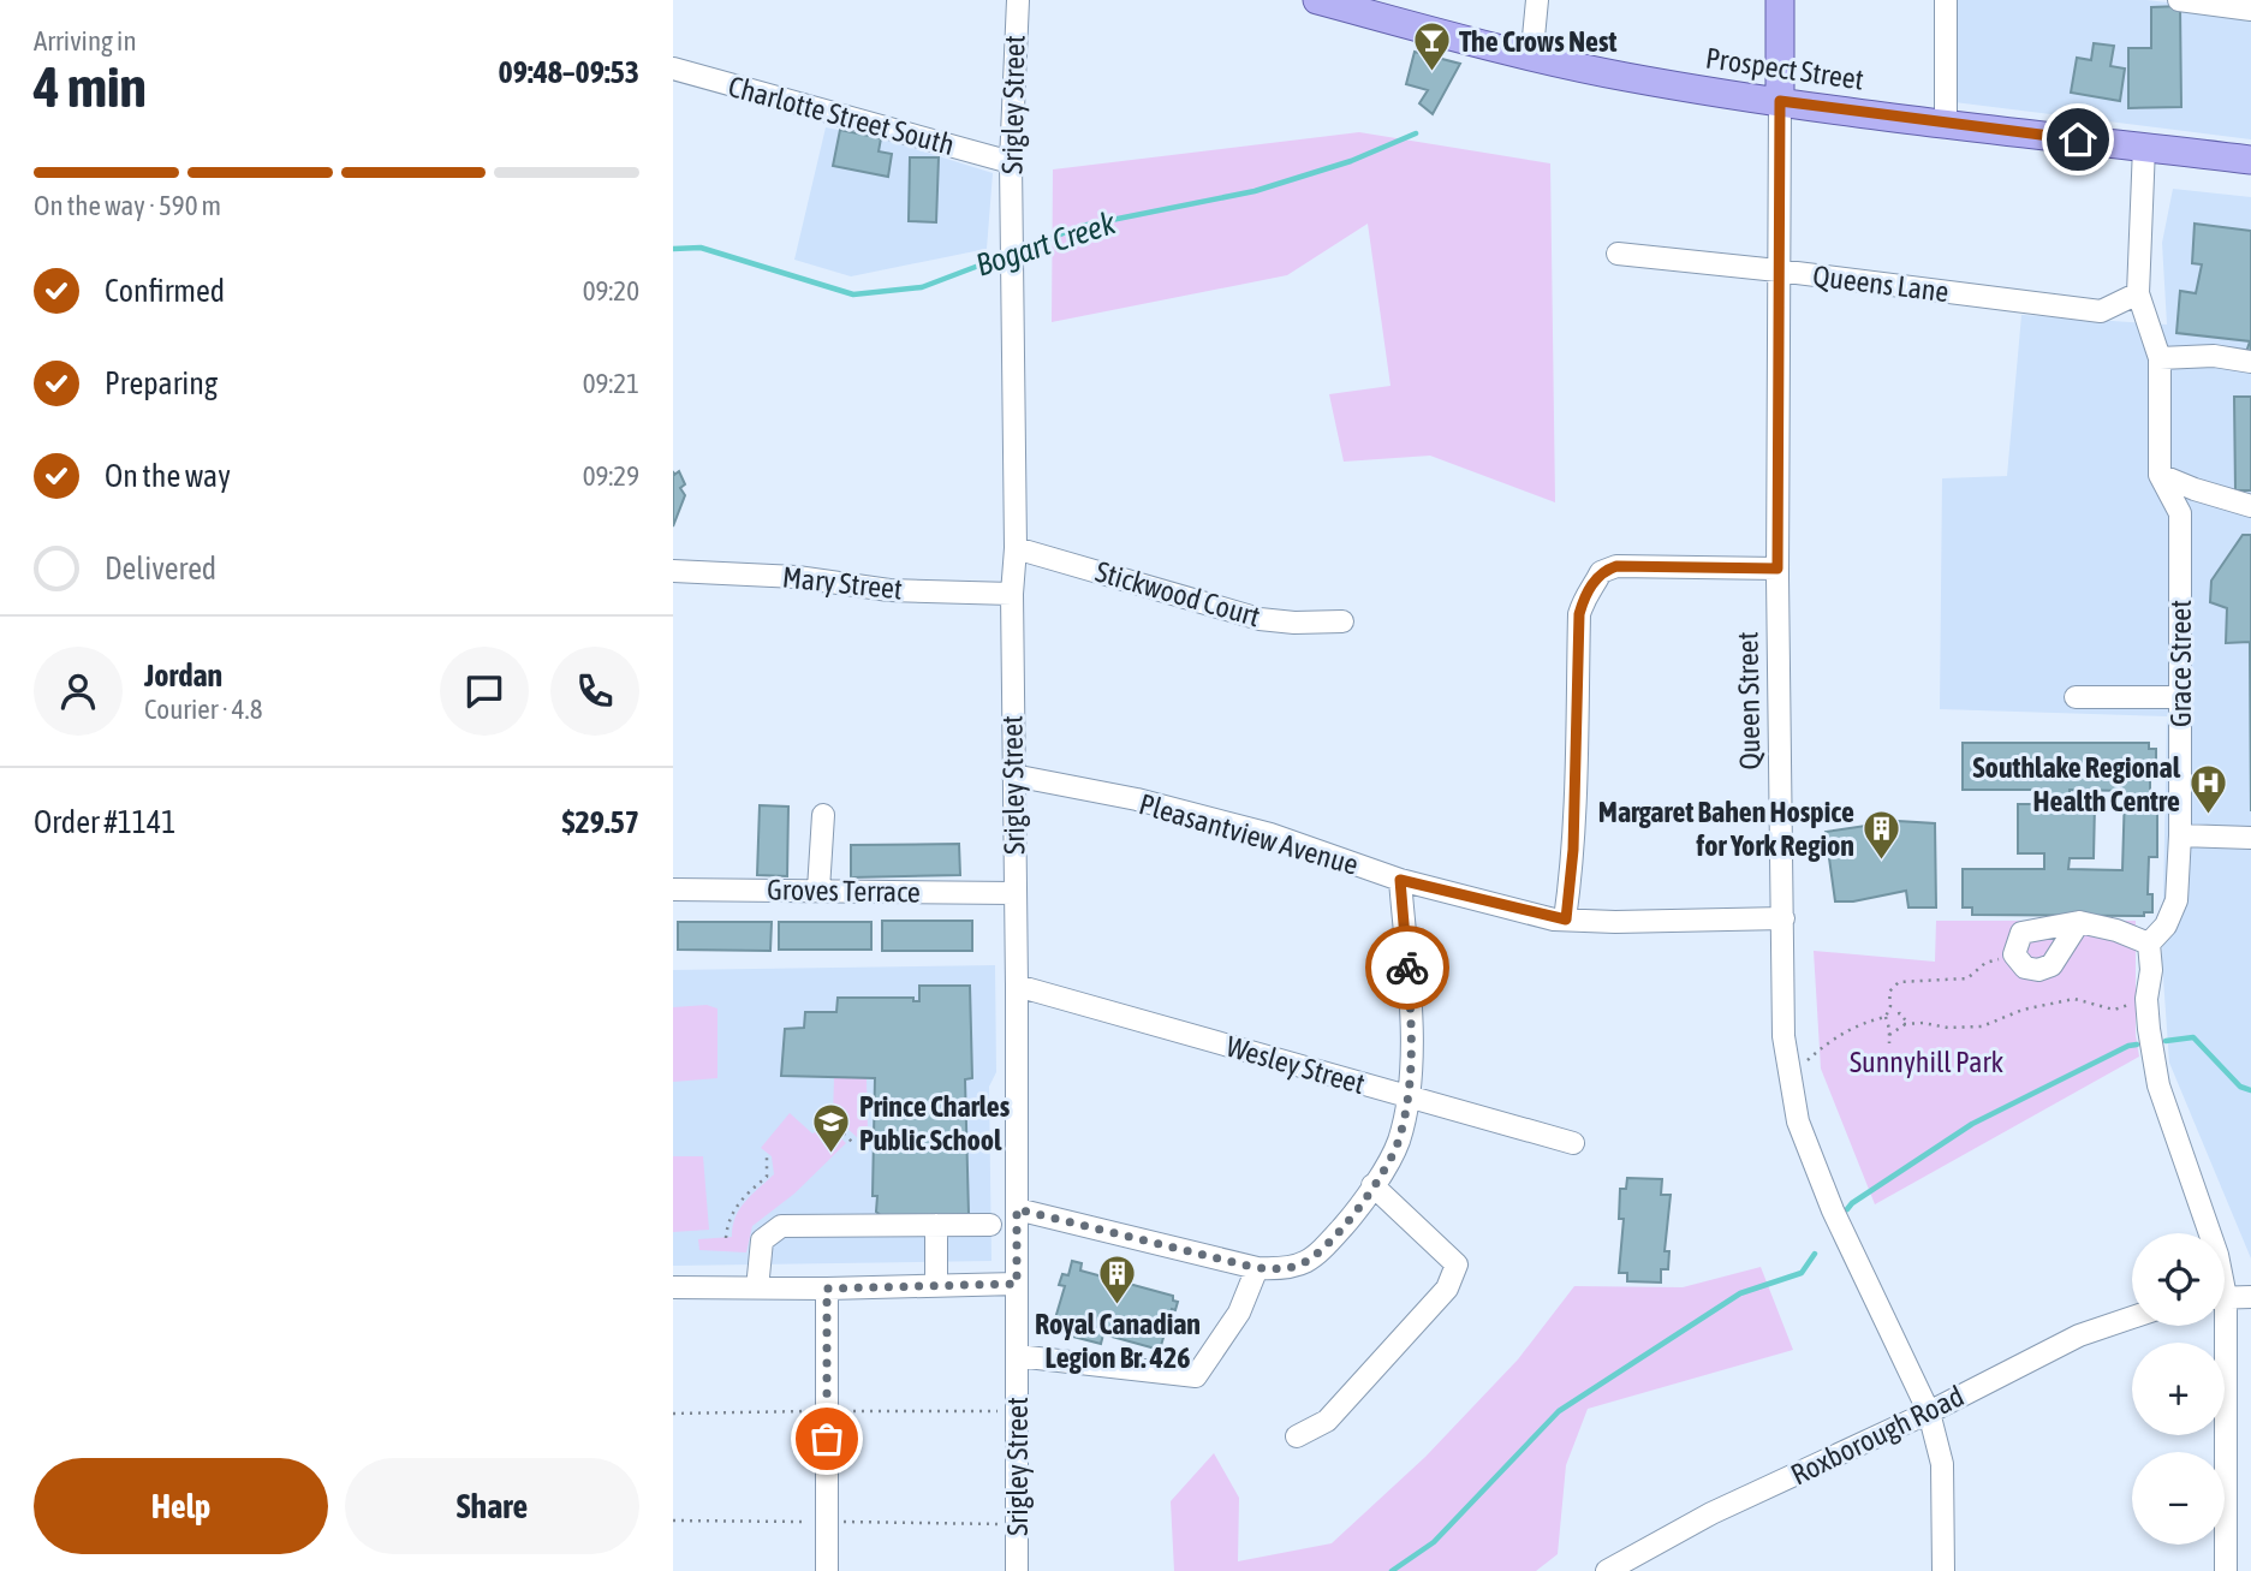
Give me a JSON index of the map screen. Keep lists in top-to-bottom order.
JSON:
{
  "streets": {
    "main road": ["Prospect Street", "Queen Street"],
    "street": [
      "Srigley Street",
      "Charlotte Street South",
      "Queens Lane",
      "Mary Street",
      "Stickwood Court",
      "Grace Street",
      "Pleasantview Avenue",
      "Groves Terrace",
      "Wesley Street",
      "Roxborough Road"
    ]
  },
  "crossings": [
    ["Prospect Street", "Grace Street"],
    ["Prospect Street", "Queen Street"],
    ["Srigley Street", "Charlotte Street South"],
    ["Srigley Street", "Mary Street"],
    ["Srigley Street", "Stickwood Court"],
    ["Srigley Street", "Pleasantview Avenue"],
    ["Srigley Street", "Groves Terrace"],
    ["Srigley Street", "Wesley Street"],
    ["Queens Lane", "Grace Street"],
    ["Queens Lane", "Queen Street"],
    ["Queen Street", "Pleasantview Avenue"],
    ["Queen Street", "Roxborough Road"]
  ],
  "water": ["Bogart Creek"],
  "parks": ["Sunnyhill Park"],
  "places": {
    "bar": ["The Crows Nest"],
    "hospital": ["Southlake Regional Health Centre"],
    "building": ["Margaret Bahen Hospice for York Region", "Royal Canadian Legion Br. 426"],
    "school or university": ["Prince Charles Public School"]
  },
  "page": {
    "heading": ["4 min", "Arriving in", "09:48–09:53"],
    "panel": [
      "Jordan",
      "Courier · 4.8",
      "Order #1141",
      "$29.57"
    ],
    "bar": "On the way · 590 m",
    "list": [
      ["Confirmed", "09:20"],
      ["Preparing", "09:21"],
      ["On the way", "09:29"],
      "Delivered"
    ],
    "map_buttons": ["+", "−"],
    "buttons": ["Help", "Share"]
  }
}
